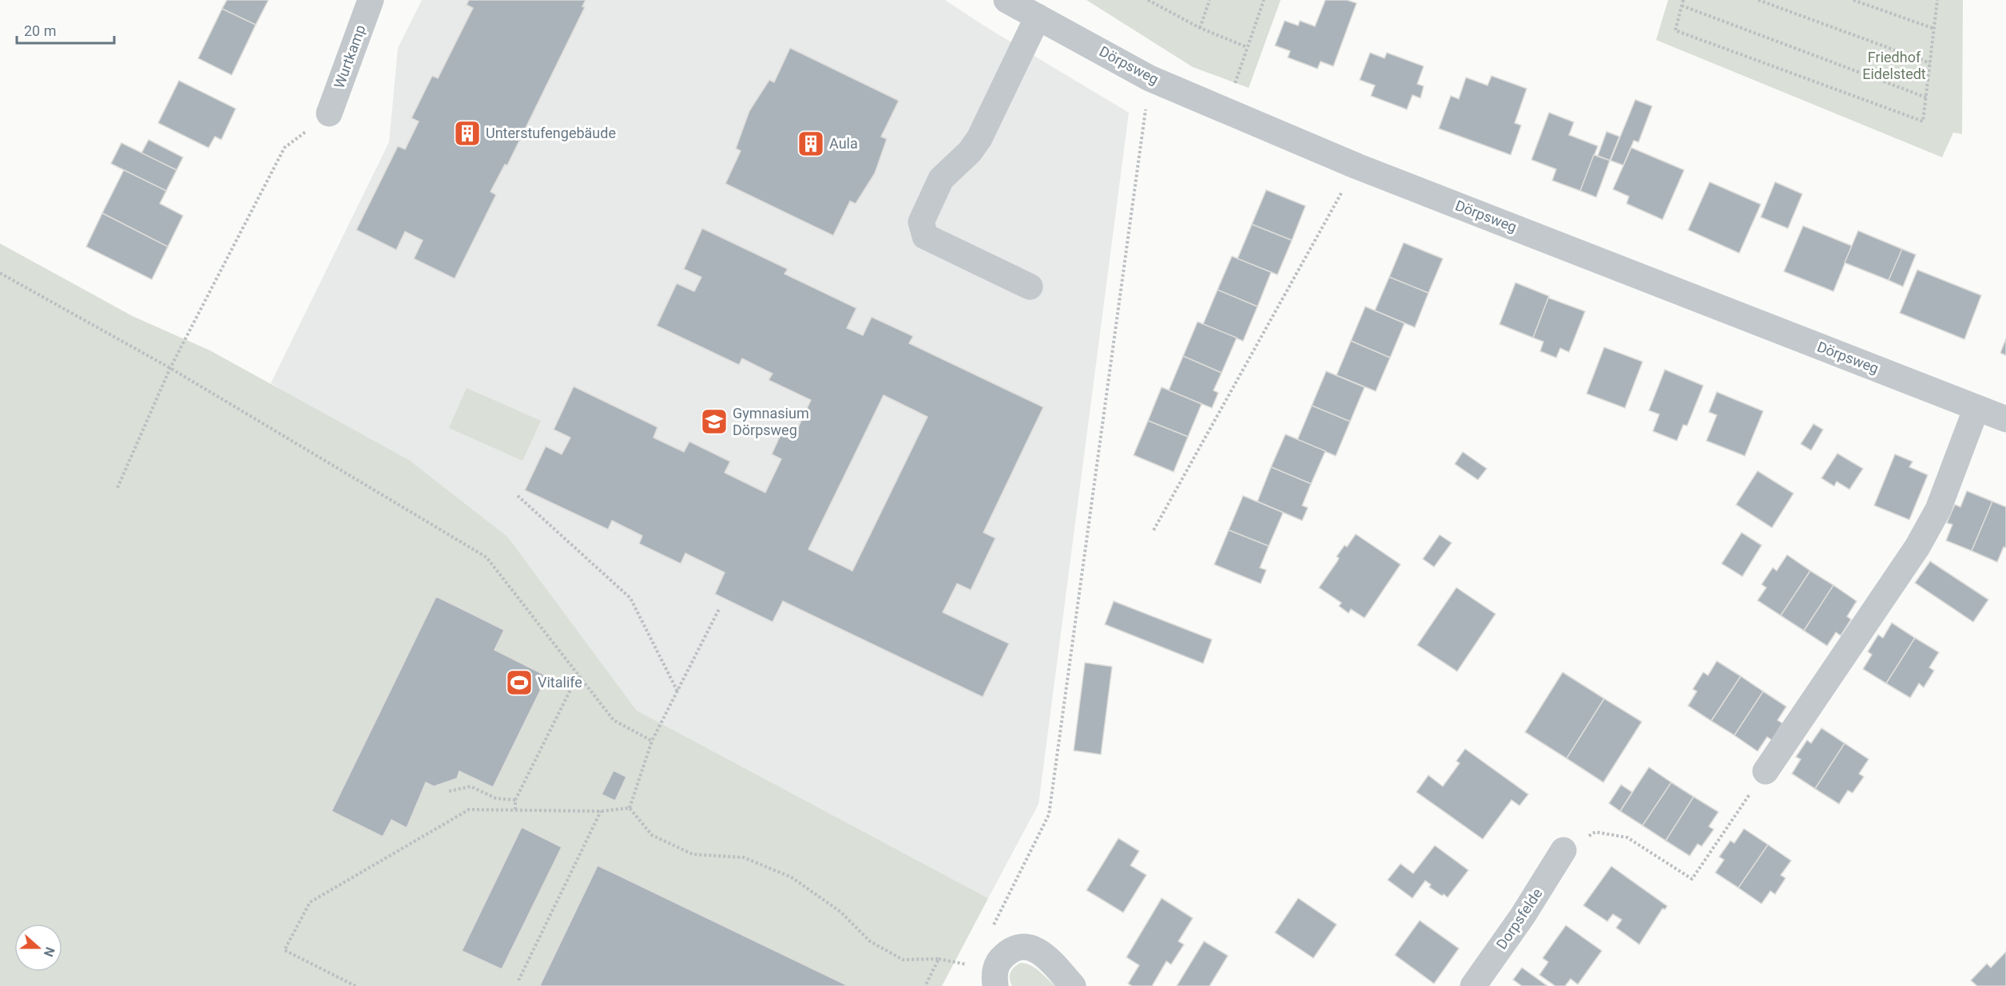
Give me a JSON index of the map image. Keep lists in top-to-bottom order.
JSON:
{
  "streets": {
    "street": ["Wurtkamp", "Dörpsweg", "Dorpsfelde"]
  },
  "parks": ["Friedhof Eidelstedt"],
  "places": {
    "building": ["Unterstufengebäude", "Aula"],
    "school or university": ["Gymnasium Dörpsweg"],
    "sports": ["Vitalife"]
  },
  "scale_bar": "20 m",
  "north": "right"
}
